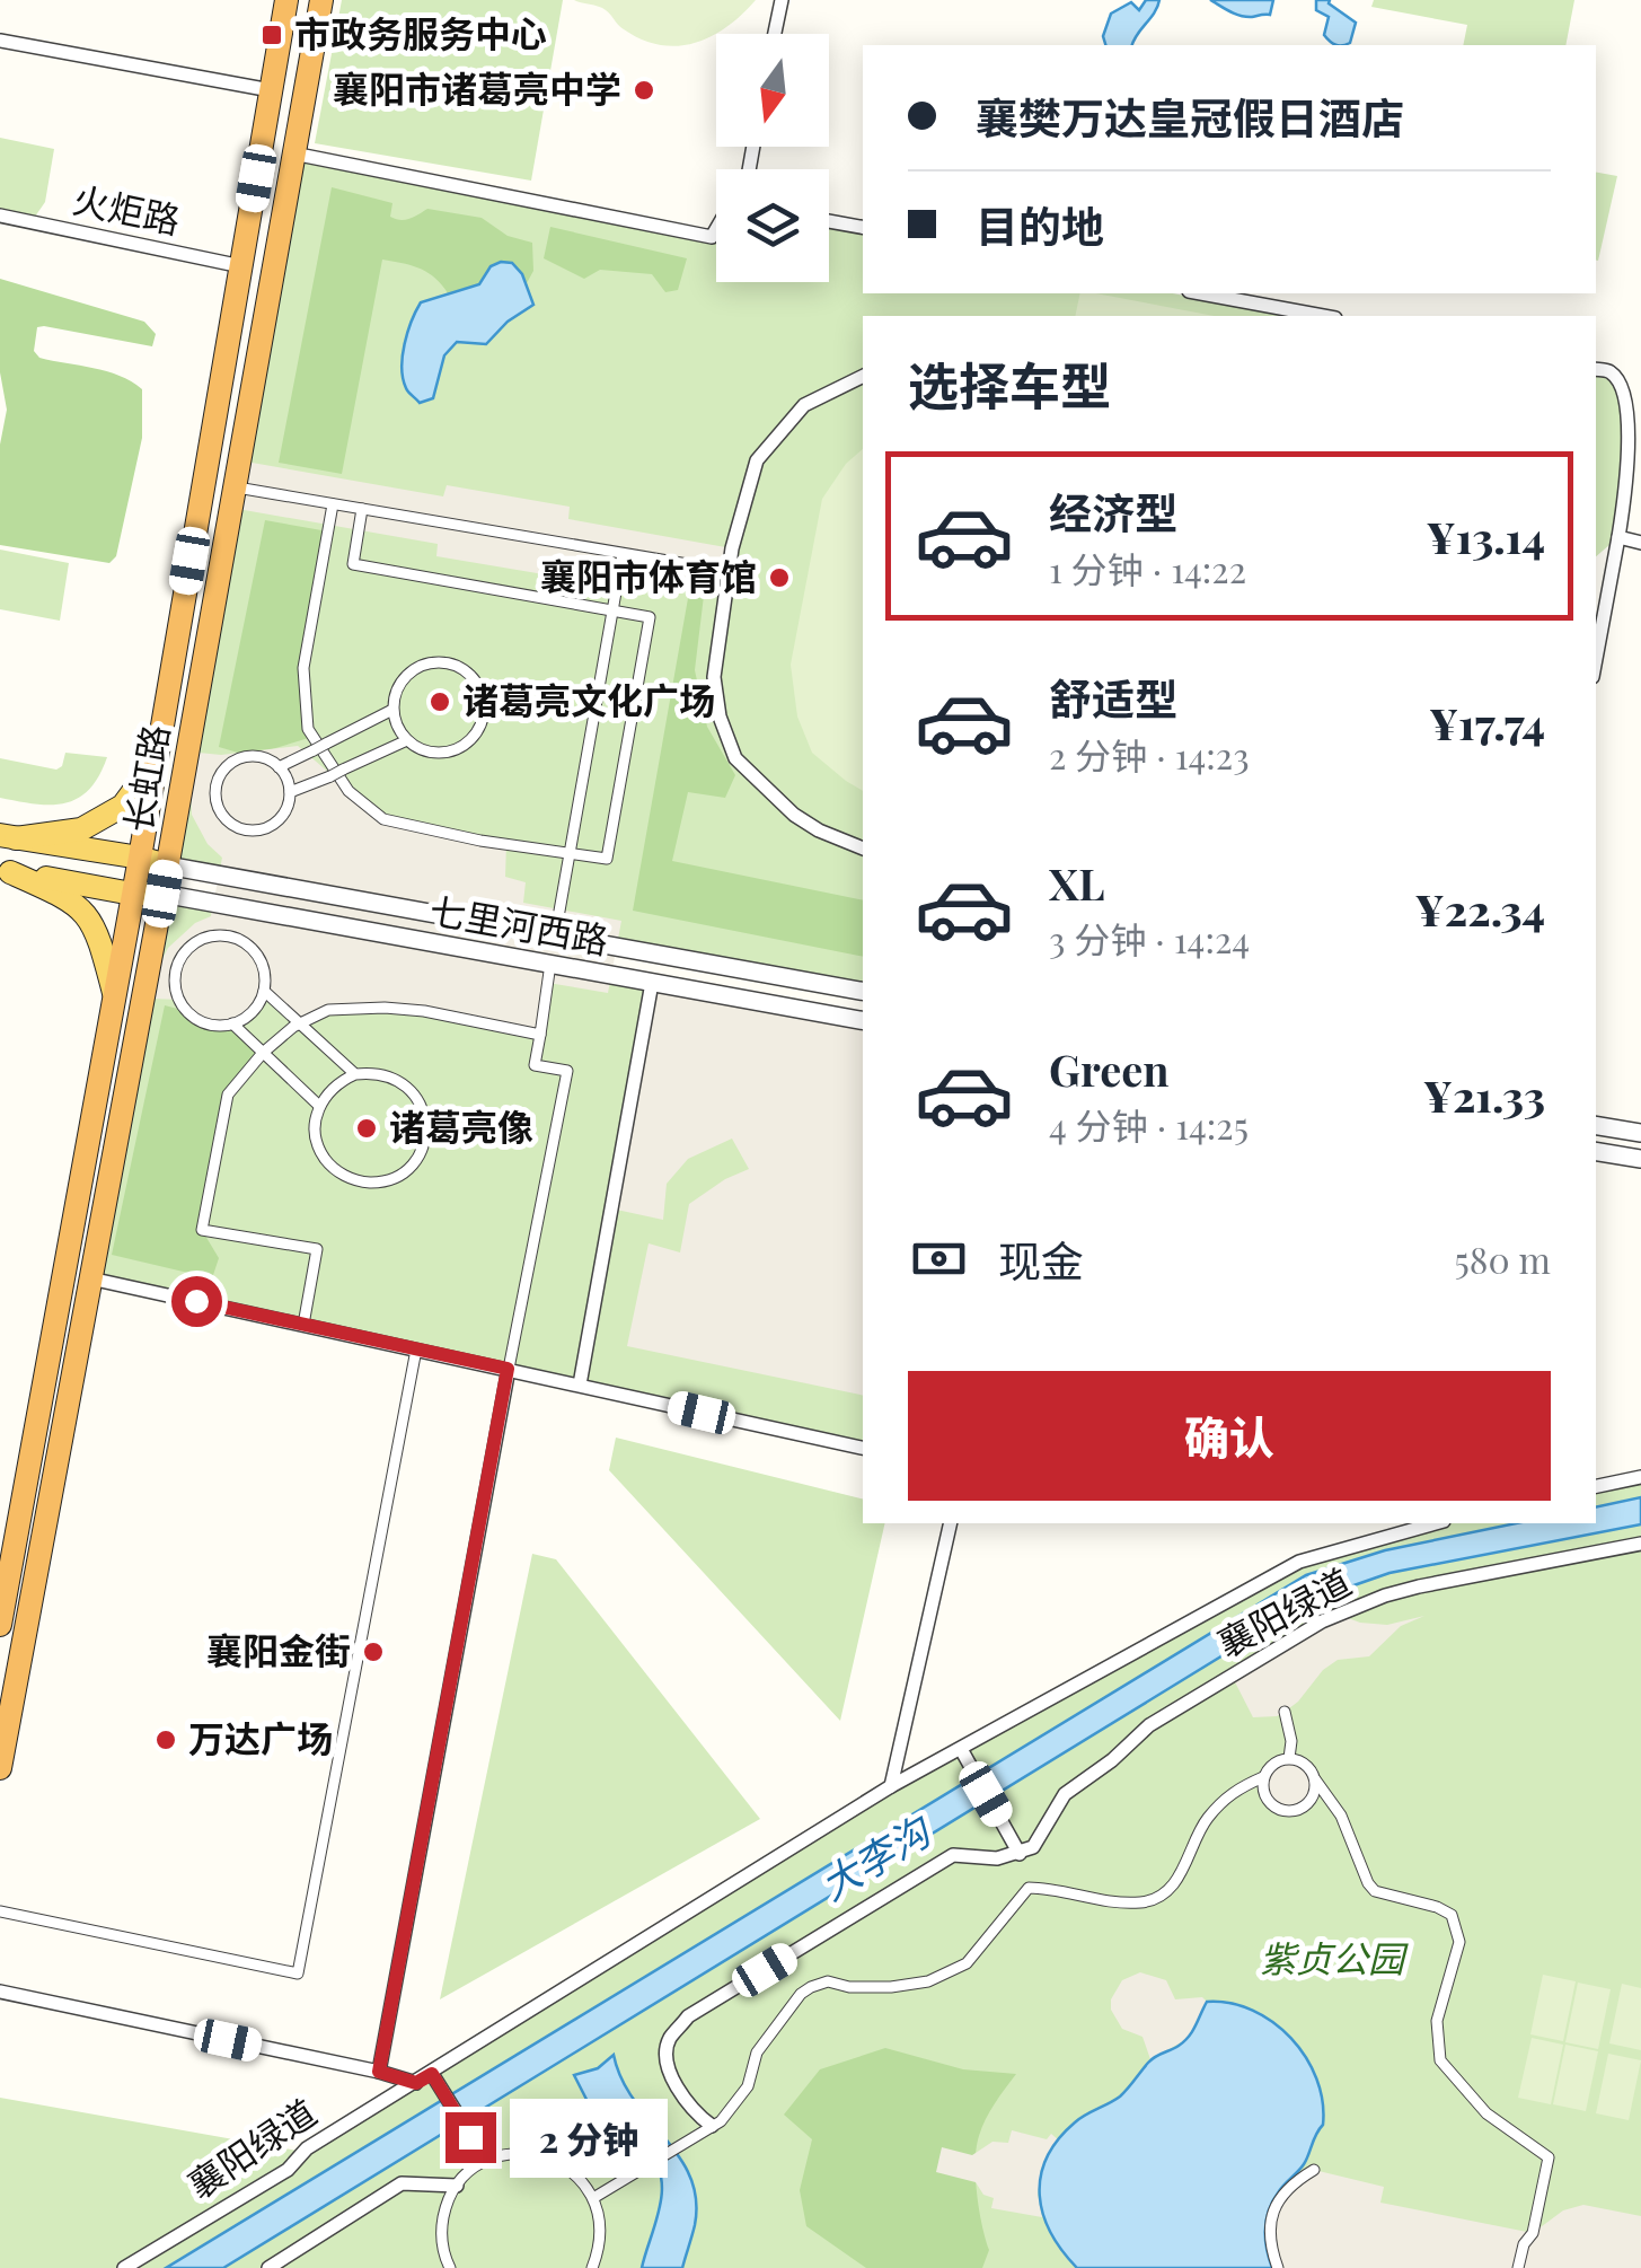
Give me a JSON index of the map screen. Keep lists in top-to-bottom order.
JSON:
{
  "streets": {
    "highway": ["长虹路"],
    "street": ["火炬路", "七里河西路", "襄阳绿道"]
  },
  "crossings": [
    ["火炬路", "长虹路"],
    ["长虹路", "七里河西路"]
  ],
  "water": ["大李沟"],
  "parks": ["紫贞公园"],
  "places": {
    "transit": ["市政务服务中心"],
    "other": [
      "襄阳市诸葛亮中学",
      "襄阳市体育馆",
      "诸葛亮文化广场",
      "诸葛亮像",
      "襄阳金街",
      "万达广场"
    ]
  },
  "north": "bottom",
  "page": {
    "banner": ["襄樊万达皇冠假日酒店", "目的地"],
    "heading": "选择车型",
    "list": [
      {
        "name": "经济型",
        "note": "1 分钟 · 14:22",
        "value": "¥13.14"
      },
      {
        "name": "舒适型",
        "note": "2 分钟 · 14:23",
        "value": "¥17.74"
      },
      {
        "name": "XL",
        "note": "3 分钟 · 14:24",
        "value": "¥22.34"
      },
      {
        "name": "Green",
        "note": "4 分钟 · 14:25",
        "value": "¥21.33"
      }
    ],
    "pay": ["现金", "580 m"],
    "buttons": "确认",
    "bubble": "2 分钟"
  }
}
